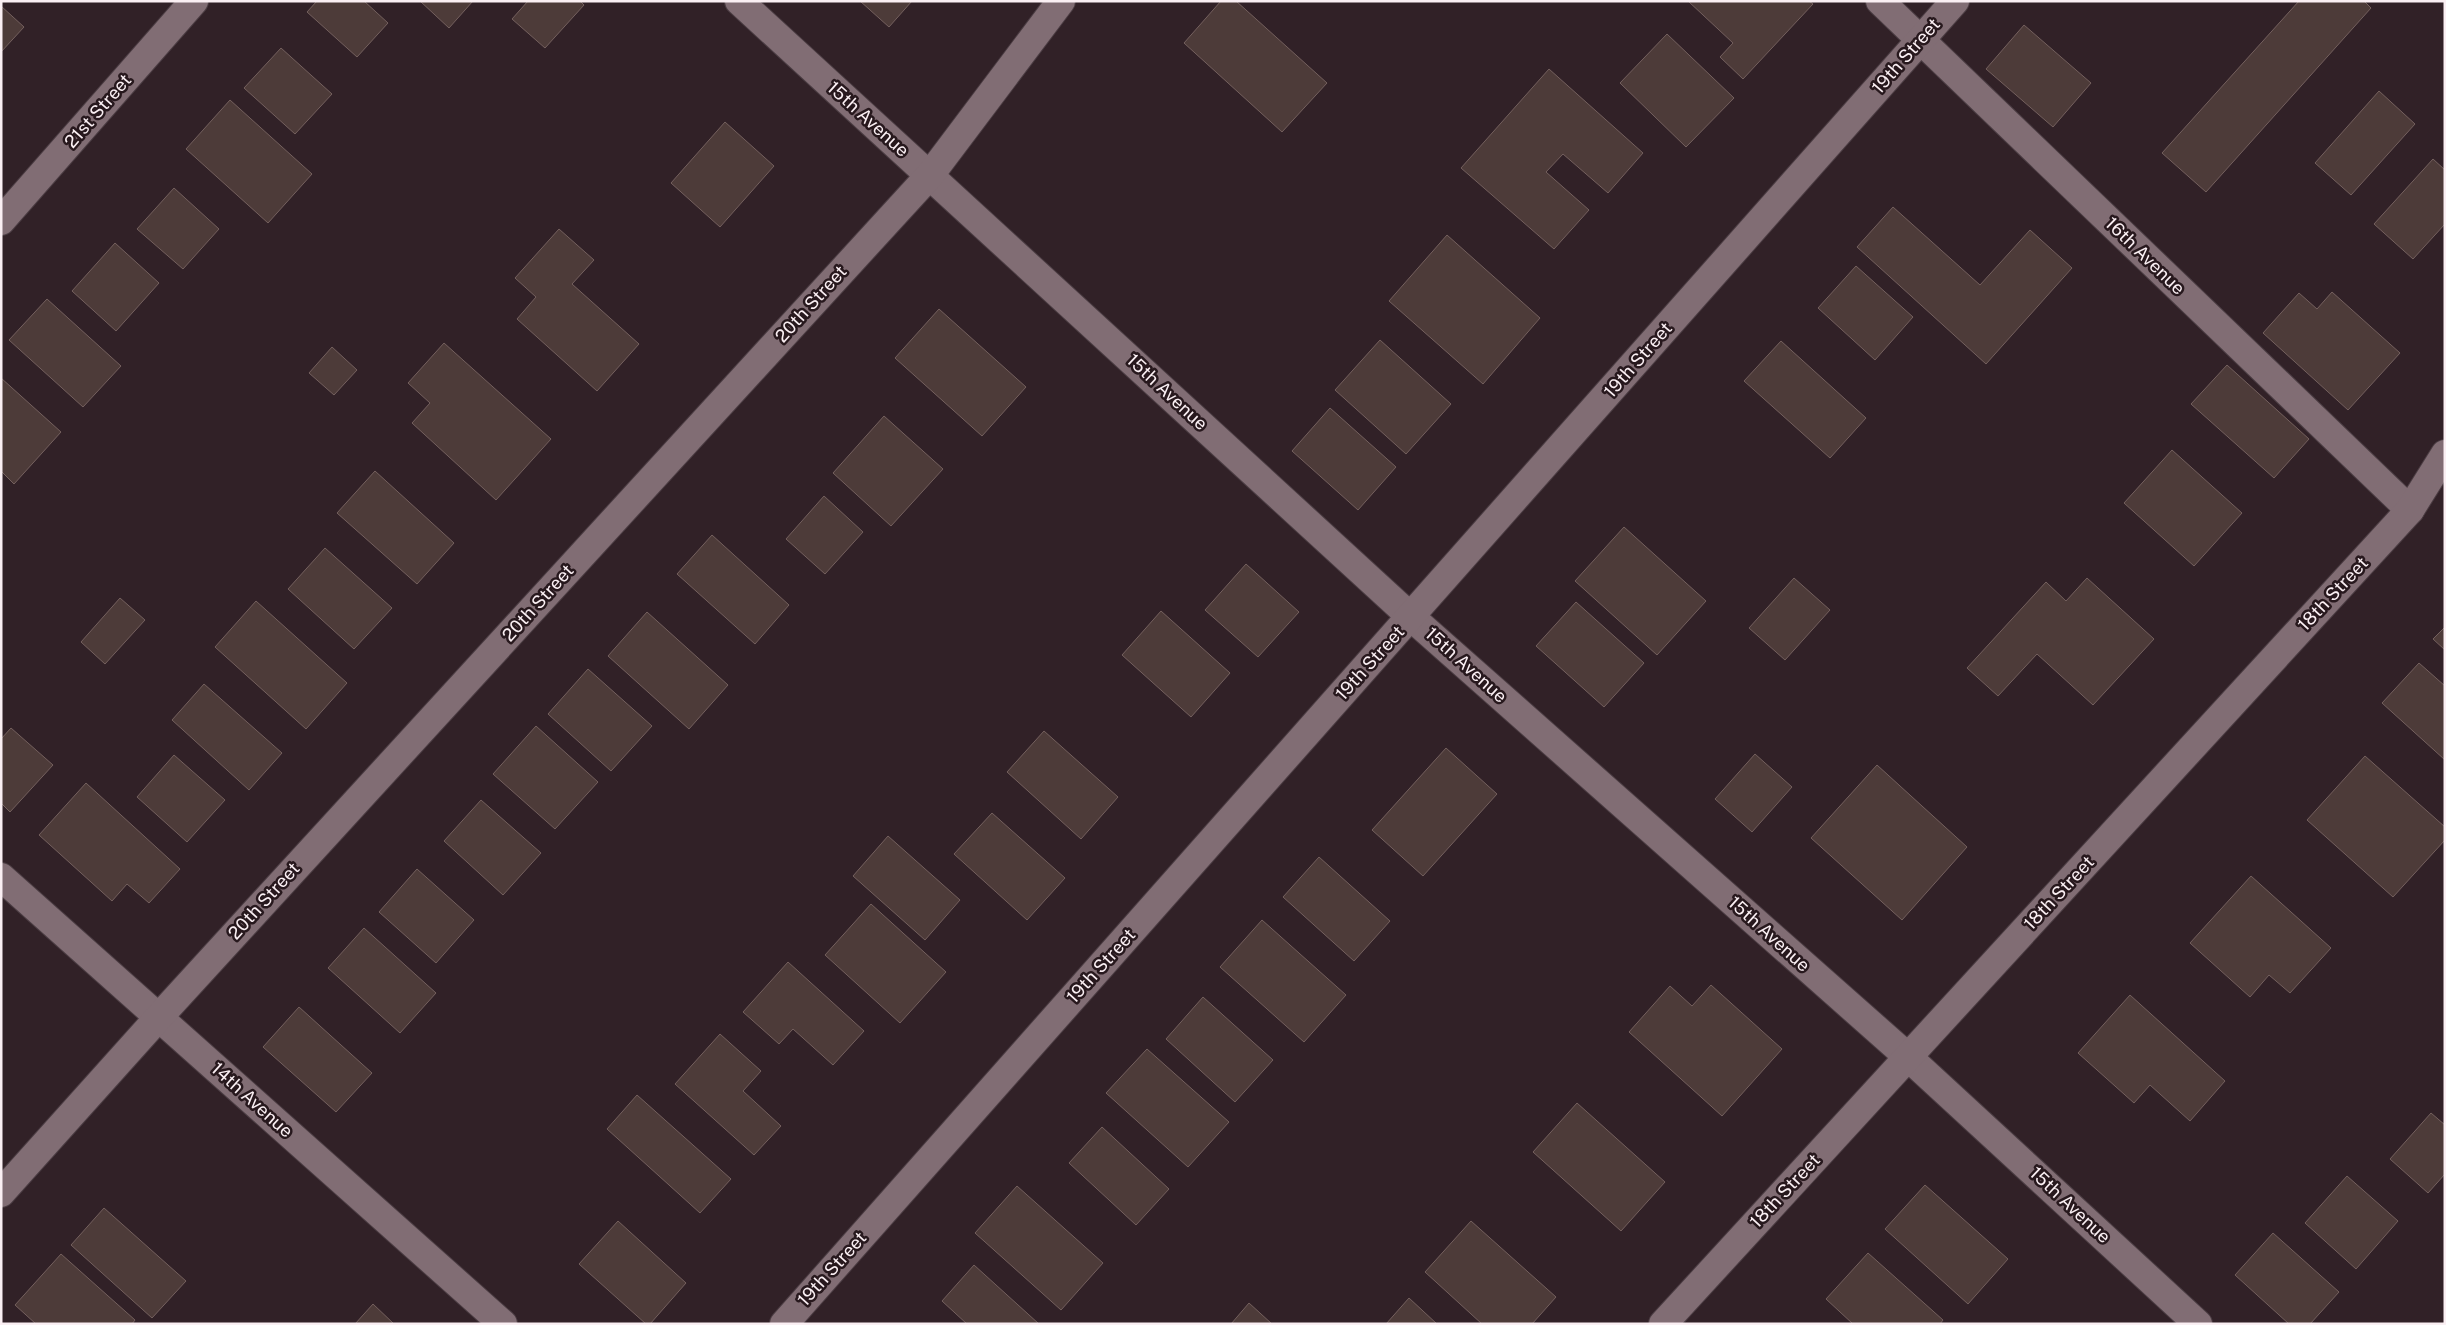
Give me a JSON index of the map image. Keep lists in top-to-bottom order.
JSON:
{
  "streets": {
    "street": [
      "19th Street",
      "21st Street",
      "15th Avenue",
      "16th Avenue",
      "20th Street",
      "18th Street",
      "14th Avenue"
    ]
  },
  "crossings": [
    ["19th Street", "15th Avenue"],
    ["19th Street", "16th Avenue"],
    ["15th Avenue", "20th Street"],
    ["15th Avenue", "18th Street"],
    ["16th Avenue", "18th Street"],
    ["20th Street", "14th Avenue"]
  ]
}
